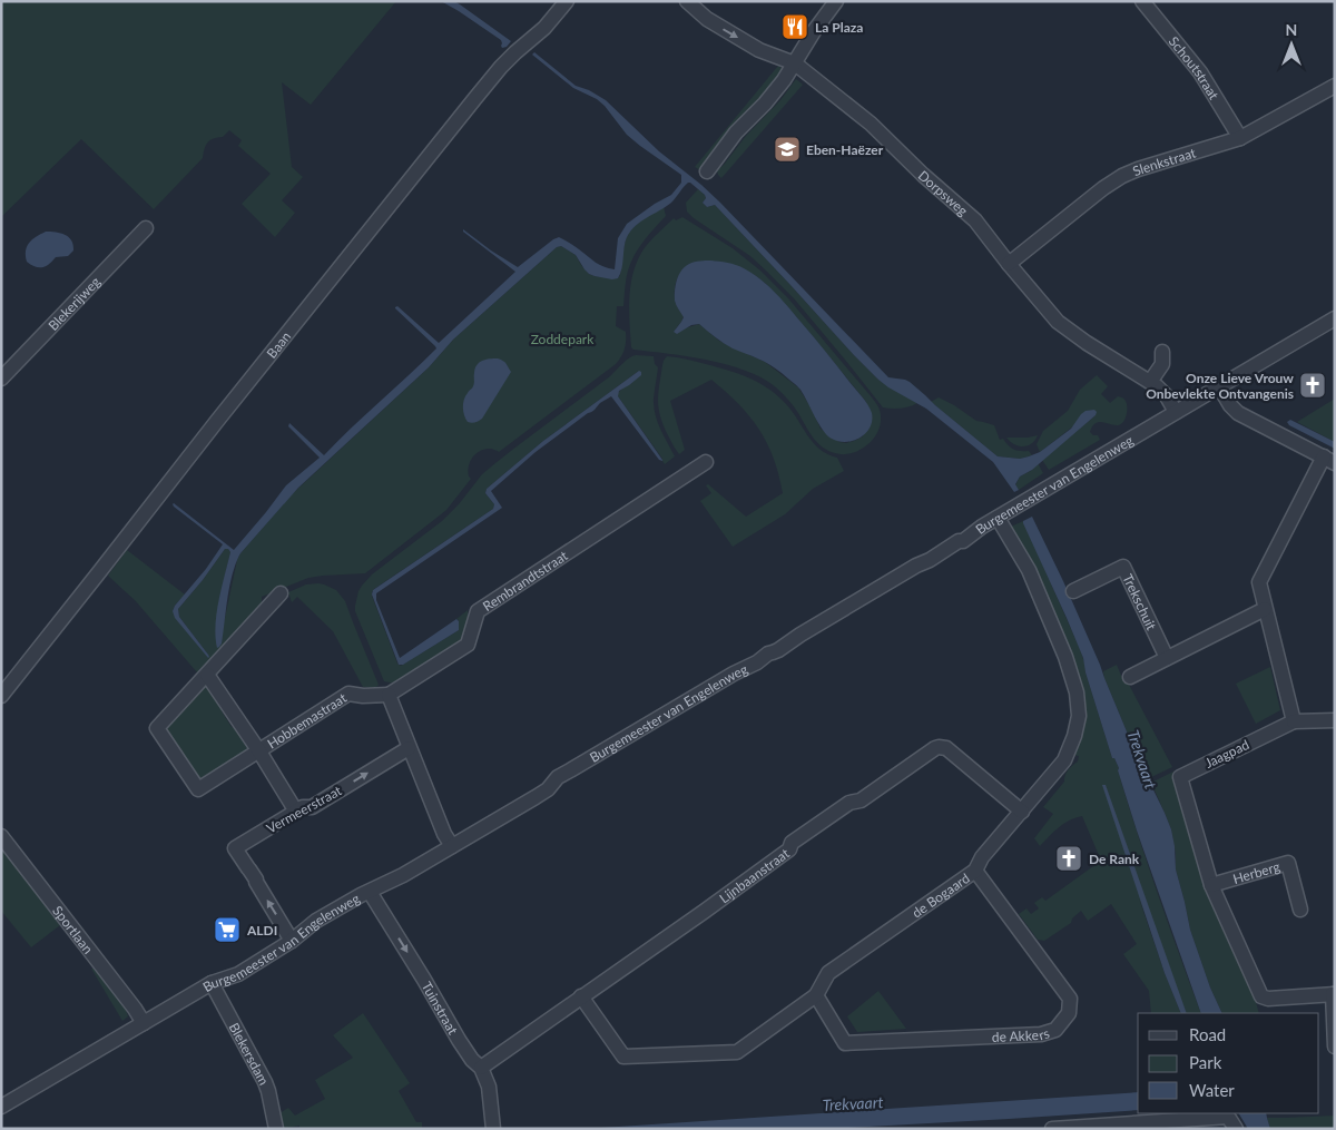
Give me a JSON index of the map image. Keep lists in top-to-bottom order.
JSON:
{
  "streets": {
    "street": [
      "Schoutstraat",
      "Slenkstraat",
      "Dorpsweg",
      "Blekerijweg",
      "Baan",
      "Burgemeester van Engelenweg",
      "Rembrandtstraat",
      "Trekschuit",
      "Hobbemastraat",
      "Jaagpad",
      "Vermeerstraat",
      "Herberg",
      "Lijnbaanstraat",
      "de Bogaard",
      "Sportlaan",
      "Tuinstraat",
      "de Akkers",
      "Blekersdam"
    ]
  },
  "crossings": [
    ["Schoutstraat", "Slenkstraat"],
    ["Slenkstraat", "Dorpsweg"],
    ["Dorpsweg", "Burgemeester van Engelenweg"],
    ["Burgemeester van Engelenweg", "Vermeerstraat"],
    ["Burgemeester van Engelenweg", "de Bogaard"],
    ["Burgemeester van Engelenweg", "Sportlaan"],
    ["Burgemeester van Engelenweg", "Tuinstraat"],
    ["Burgemeester van Engelenweg", "Blekersdam"],
    ["Rembrandtstraat", "Hobbemastraat"],
    ["Hobbemastraat", "Vermeerstraat"],
    ["Jaagpad", "Herberg"],
    ["Lijnbaanstraat", "de Bogaard"],
    ["Lijnbaanstraat", "Tuinstraat"],
    ["de Bogaard", "de Akkers"]
  ],
  "one_way": ["Tuinstraat"],
  "water": ["Trekvaart"],
  "parks": ["Zoddepark"],
  "places": {
    "restaurant": ["La Plaza"],
    "school or university": ["Eben-Haëzer"],
    "church": ["Onze Lieve Vrouw Onbevlekte Ontvangenis", "De Rank"],
    "supermarket": ["ALDI"]
  },
  "legend": ["Road", "Park", "Water"],
  "north": "top"
}
